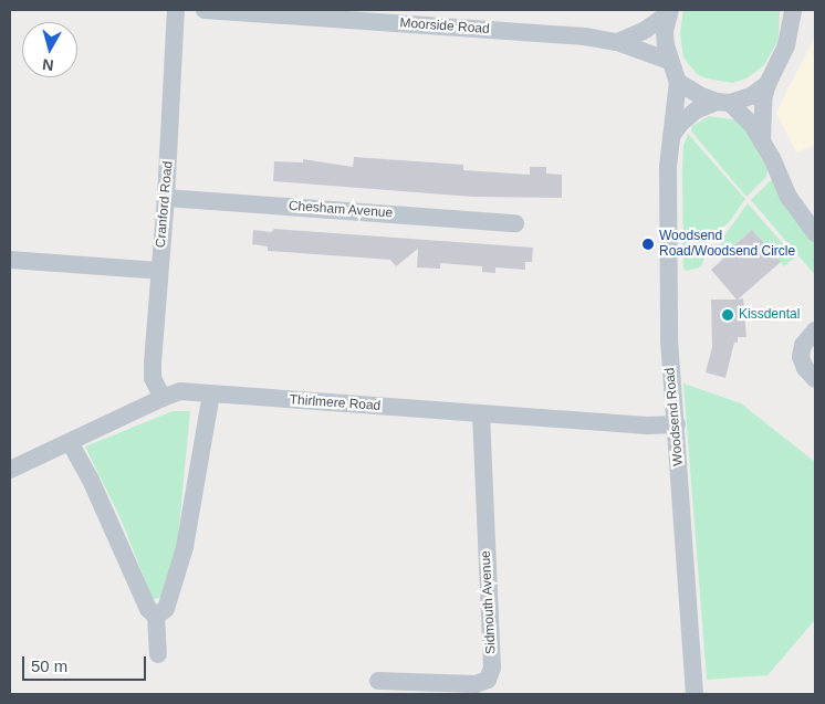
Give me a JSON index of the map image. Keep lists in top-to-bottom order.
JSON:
{
  "streets": {
    "street": [
      "Moorside Road",
      "Cranford Road",
      "Chesham Avenue",
      "Thirlmere Road",
      "Woodsend Road",
      "Sidmouth Avenue"
    ]
  },
  "crossings": [
    ["Cranford Road", "Chesham Avenue"],
    ["Cranford Road", "Thirlmere Road"],
    ["Thirlmere Road", "Woodsend Road"],
    ["Thirlmere Road", "Sidmouth Avenue"]
  ],
  "places": ["Woodsend Road/Woodsend Circle", "Kissdental"],
  "scale_bar": "50 m",
  "north": "bottom"
}
